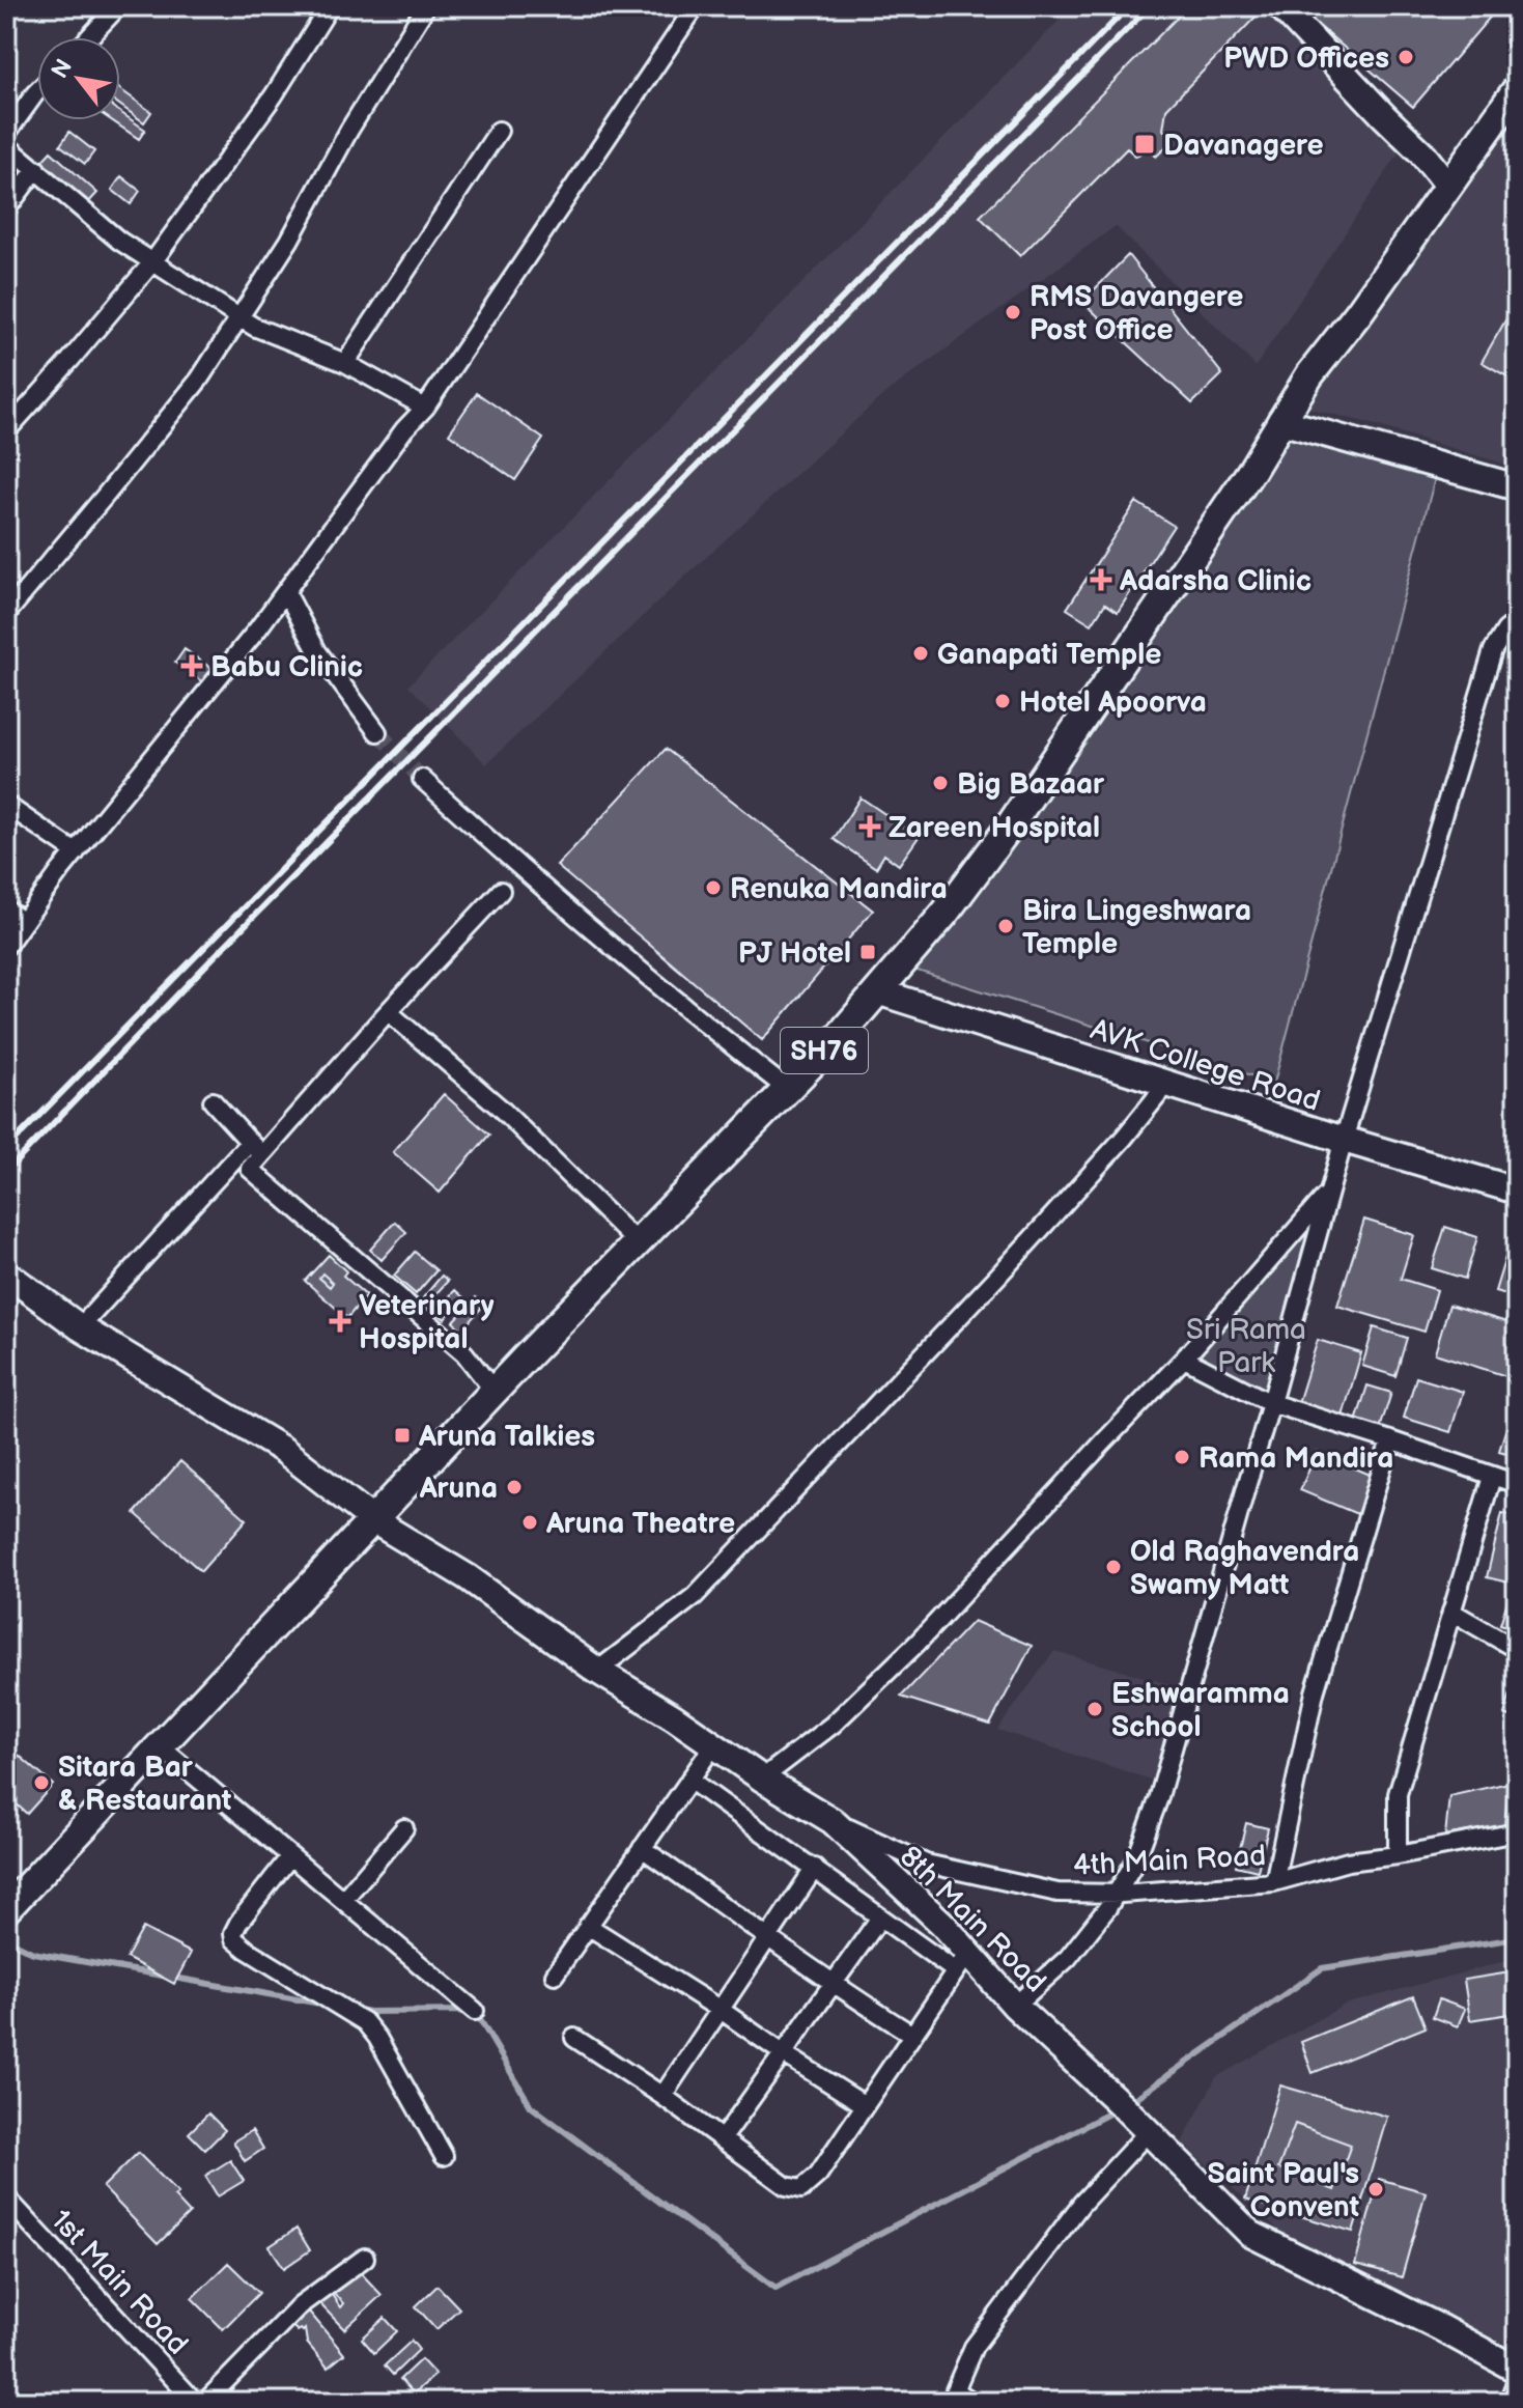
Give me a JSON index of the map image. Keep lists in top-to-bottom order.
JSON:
{
  "streets": {
    "main road": ["SH76"],
    "street": [
      "AVK College Road",
      "4th Main Road",
      "8th Main Road",
      "1st Main Road"
    ]
  },
  "crossings": [
    ["SH76", "AVK College Road"],
    ["SH76", "8th Main Road"],
    ["4th Main Road", "8th Main Road"]
  ],
  "parks": ["Sri Rama Park"],
  "places": {
    "other": [
      "PWD Offices",
      "RMS Davangere Post Office",
      "Ganapati Temple",
      "Hotel Apoorva",
      "Big Bazaar",
      "Renuka Mandira",
      "Bira Lingeshwara Temple",
      "Rama Mandira",
      "Aruna",
      "Aruna Theatre",
      "Old Raghavendra Swamy Matt",
      "Eshwaramma School",
      "Sitara Bar & Restaurant",
      "Saint Paul's Convent"
    ],
    "transit": ["Davanagere", "PJ Hotel", "Aruna Talkies"],
    "health": [
      "Adarsha Clinic",
      "Babu Clinic",
      "Zareen Hospital",
      "Veterinary Hospital"
    ]
  },
  "north": "top left"
}
